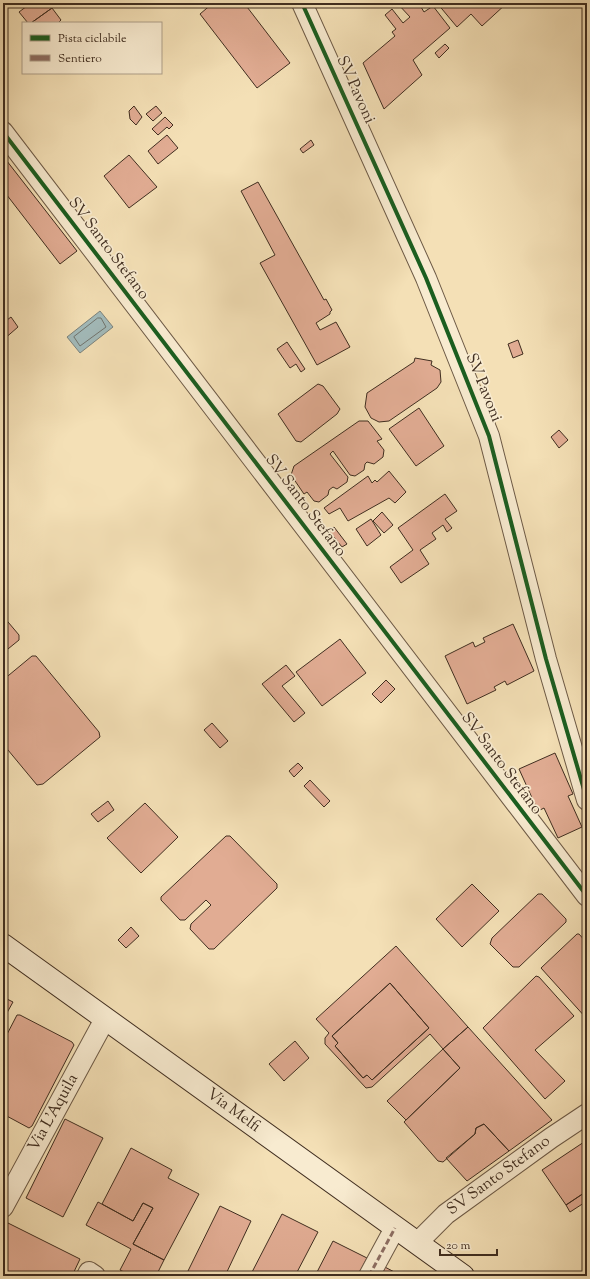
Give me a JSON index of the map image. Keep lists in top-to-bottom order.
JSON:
{
  "streets": {
    "main road": ["Via Melfi"],
    "street": ["SV Pavoni", "SV Santo Stefano", "Via L'Aquila"]
  },
  "crossings": [
    ["SV Santo Stefano", "Via Melfi"],
    ["Via Melfi", "Via L'Aquila"]
  ],
  "legend": ["Pista ciclabile", "Sentiero"],
  "scale_bar": "20 m"
}
